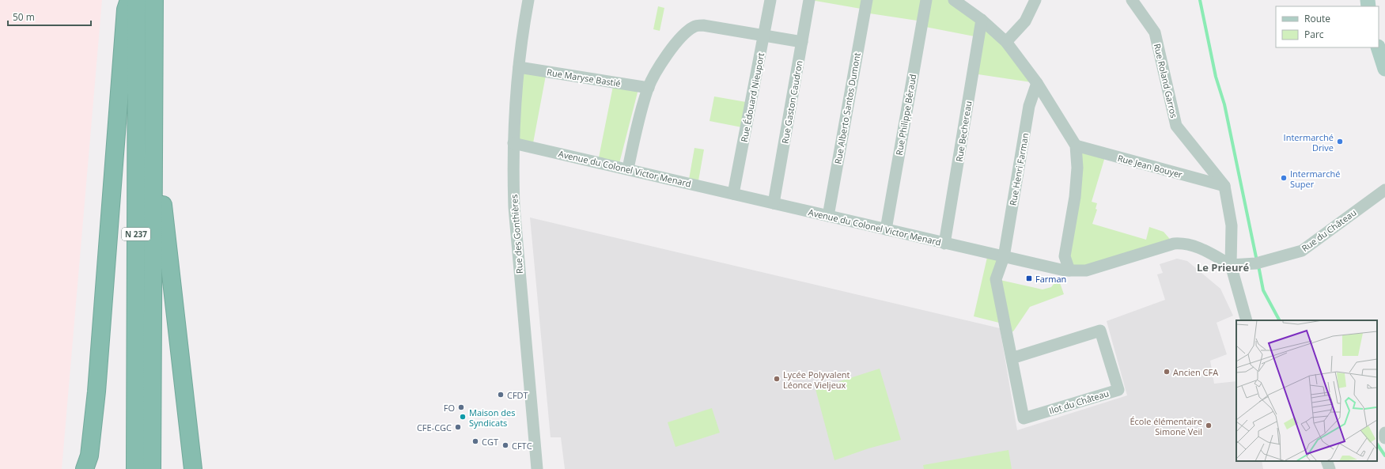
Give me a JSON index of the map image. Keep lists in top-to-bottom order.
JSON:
{
  "streets": {
    "highway": ["N 237"],
    "street": [
      "Rue Maryse Bastié",
      "Rue Roland Garros",
      "Rue Édouard Nieuport",
      "Rue Gaston Caudron",
      "Rue Alberto Santos Dumont",
      "Rue Philippe Béraud",
      "Rue Bechereau",
      "Rue Jean Bouyer",
      "Avenue du Colonel Victor Menard",
      "Rue Henri Farman",
      "Rue du Château",
      "Rue des Gonthières",
      "Ilot du Château"
    ]
  },
  "crossings": [
    ["Rue Maryse Bastié", "Rue des Gonthières"],
    ["Rue Roland Garros", "Rue Jean Bouyer"],
    ["Rue Roland Garros", "Avenue du Colonel Victor Menard"],
    ["Rue Roland Garros", "Rue du Château"],
    ["Rue Édouard Nieuport", "Avenue du Colonel Victor Menard"],
    ["Rue Gaston Caudron", "Avenue du Colonel Victor Menard"],
    ["Rue Alberto Santos Dumont", "Avenue du Colonel Victor Menard"],
    ["Rue Philippe Béraud", "Avenue du Colonel Victor Menard"],
    ["Rue Bechereau", "Avenue du Colonel Victor Menard"],
    ["Avenue du Colonel Victor Menard", "Rue Henri Farman"],
    ["Avenue du Colonel Victor Menard", "Rue du Château"],
    ["Avenue du Colonel Victor Menard", "Rue des Gonthières"],
    ["Avenue du Colonel Victor Menard", "Ilot du Château"],
    ["Rue Henri Farman", "Ilot du Château"]
  ],
  "districts": ["Le Prieuré"],
  "places": {
    "other": [
      "Intermarché Drive",
      "Intermarché Super",
      "Ancien CFA",
      "Lycée Polyvalent Léonce Vieljeux",
      "CFDT",
      "FO",
      "Maison des Syndicats",
      "École élémentaire Simone Veil",
      "CFE-CGC",
      "CGT",
      "CFTC"
    ],
    "transit": ["Farman"]
  },
  "legend": ["Route", "Parc"],
  "scale_bar": "50 m"
}
